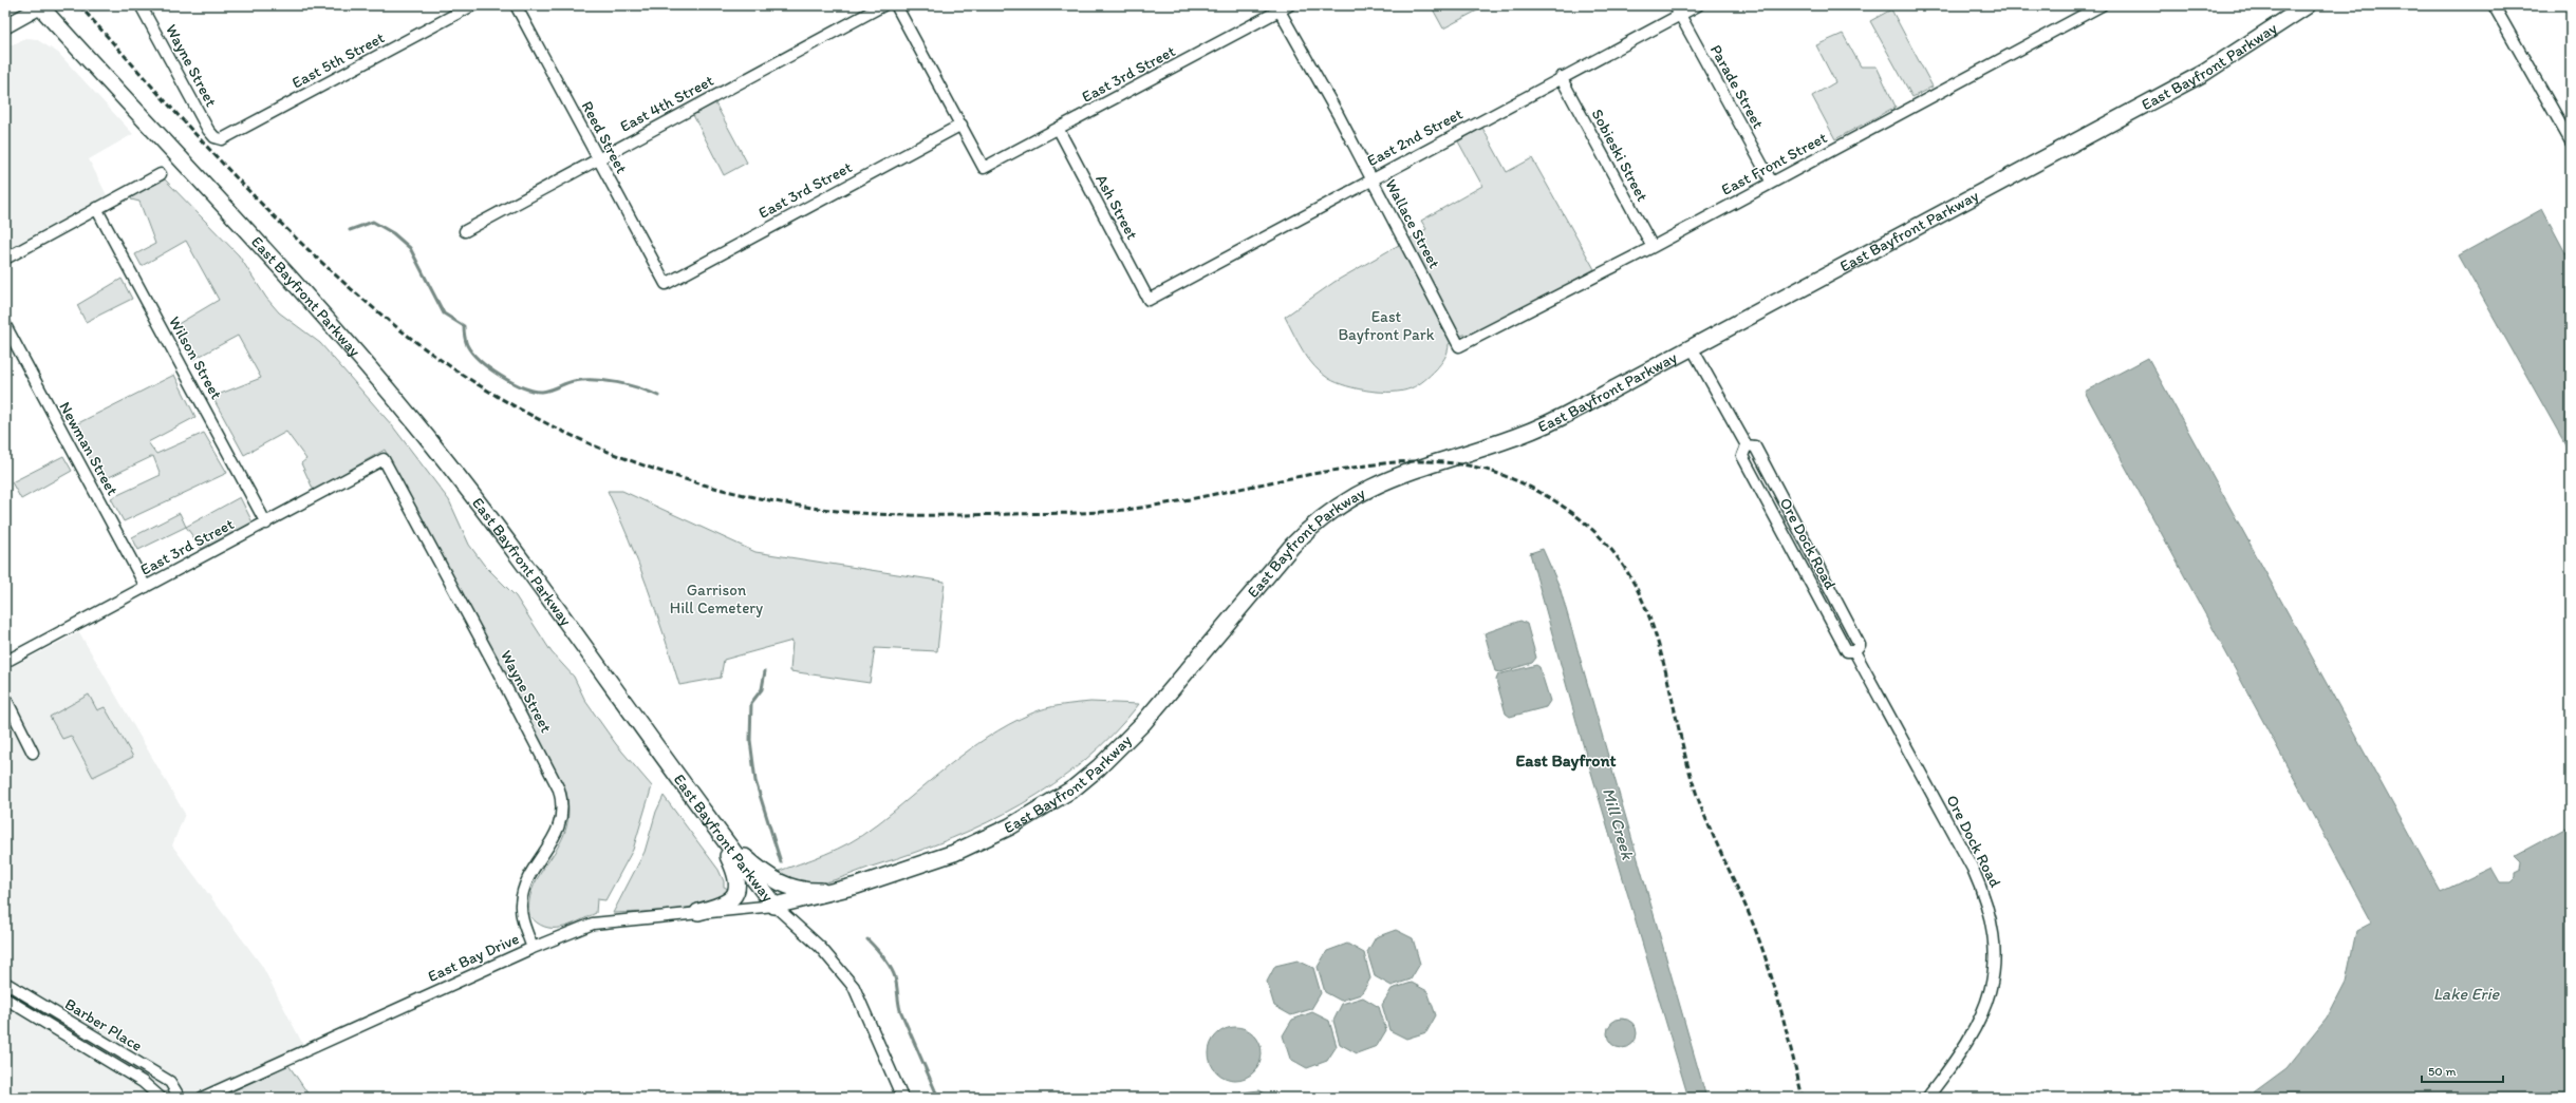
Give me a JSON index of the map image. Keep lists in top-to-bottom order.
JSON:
{
  "streets": {
    "highway": ["East Bayfront Parkway"],
    "street": [
      "East 5th Street",
      "Wayne Street",
      "East 3rd Street",
      "Parade Street",
      "East 4th Street",
      "Reed Street",
      "East 2nd Street",
      "Sobieski Street",
      "East Front Street",
      "Ash Street",
      "Wallace Street",
      "Wilson Street",
      "Newman Street",
      "Ore Dock Road",
      "East Bay Drive",
      "Barber Place"
    ]
  },
  "crossings": [
    ["East 5th Street", "Wayne Street"],
    ["Wayne Street", "East 3rd Street"],
    ["Wayne Street", "East Bay Drive"],
    ["East Bayfront Parkway", "Ore Dock Road"],
    ["East Bayfront Parkway", "East Bay Drive"],
    ["East 3rd Street", "Reed Street"],
    ["East 3rd Street", "Ash Street"],
    ["East 3rd Street", "Wallace Street"],
    ["East 3rd Street", "Wilson Street"],
    ["East 3rd Street", "Newman Street"],
    ["Parade Street", "East 2nd Street"],
    ["Parade Street", "East Front Street"],
    ["East 4th Street", "Reed Street"],
    ["East 2nd Street", "Sobieski Street"],
    ["East 2nd Street", "Ash Street"],
    ["East 2nd Street", "Wallace Street"],
    ["Sobieski Street", "East Front Street"],
    ["East Front Street", "Wallace Street"]
  ],
  "districts": ["East Bayfront"],
  "water": ["Mill Creek", "Lake Erie"],
  "parks": ["East Bayfront Park", "Garrison Hill Cemetery"],
  "scale_bar": "50 m"
}
